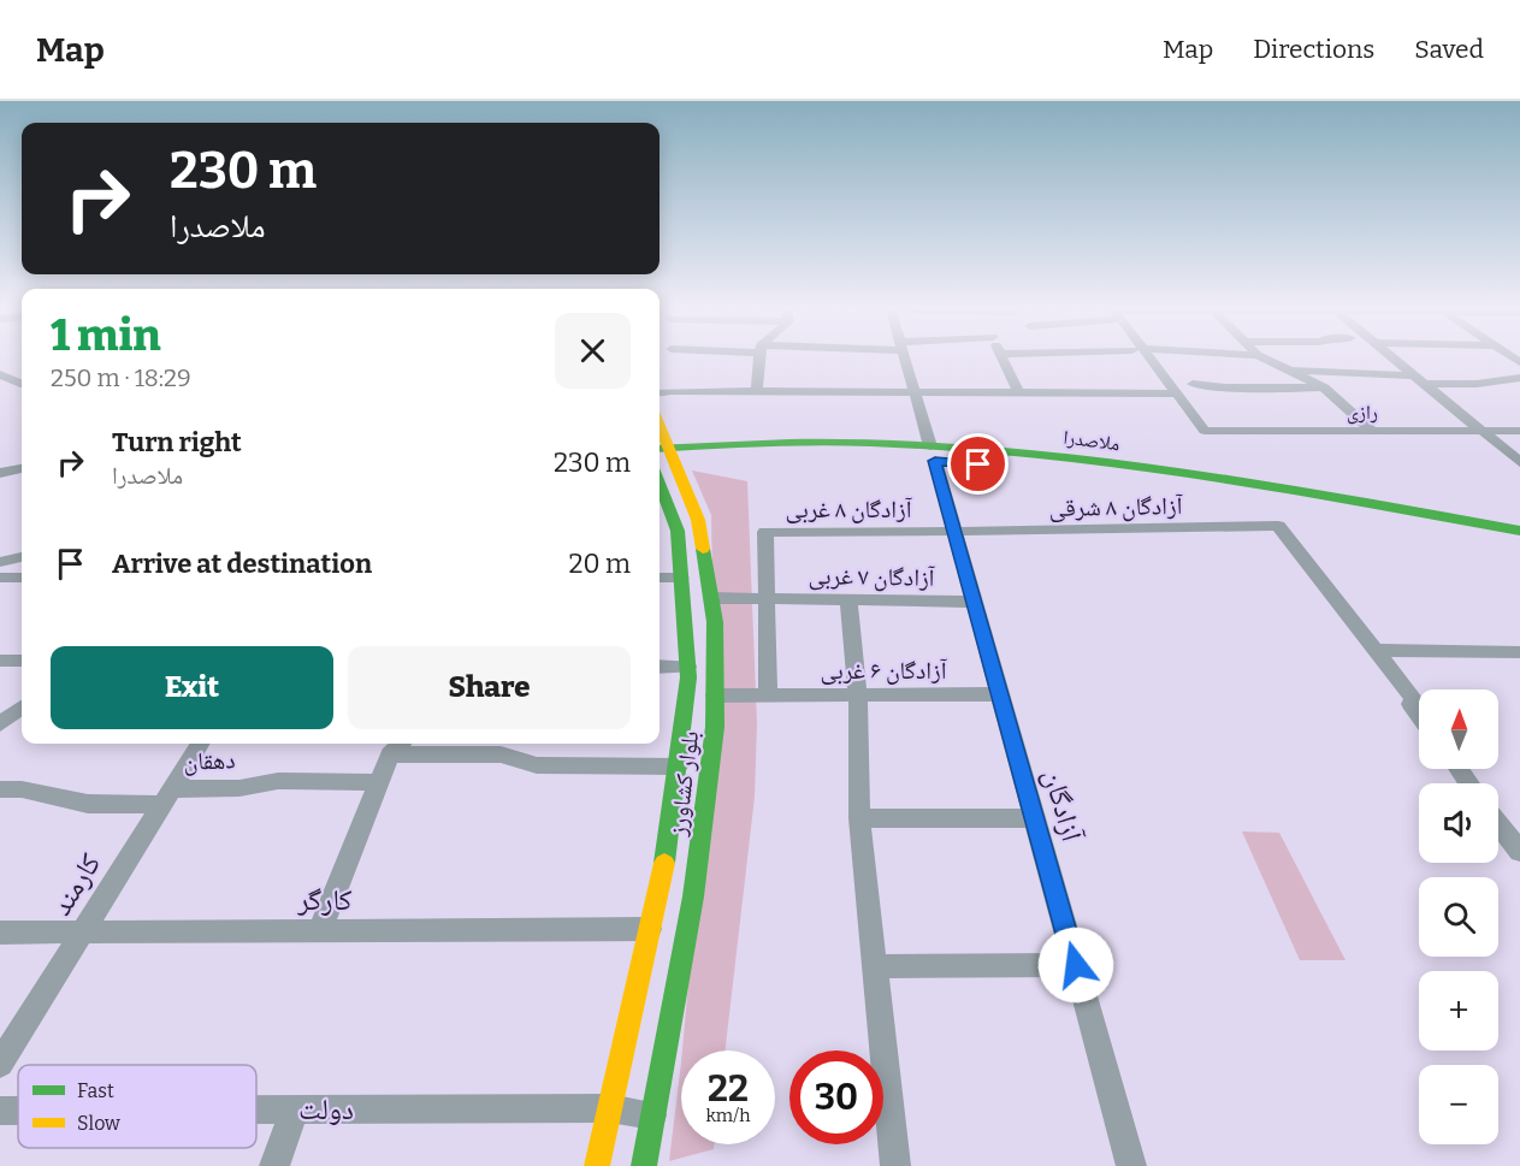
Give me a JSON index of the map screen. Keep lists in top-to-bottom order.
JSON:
{
  "streets": {
    "main road": ["ملاصدرا", "بلوار کشاورز"],
    "street": [
      "رازی",
      "آزادگان ۸ شرقی",
      "آزادگان ۸ غربی",
      "آزادگان ۷ غربی",
      "آزادگان ۶ غربی",
      "دهقان",
      "آزادگان",
      "کارمند",
      "کارگر",
      "دولت"
    ]
  },
  "crossings": [
    ["ملاصدرا", "بلوار کشاورز"],
    ["ملاصدرا", "آزادگان"],
    ["آزادگان ۸ شرقی", "آزادگان ۸ غربی"],
    ["آزادگان ۸ شرقی", "آزادگان"],
    ["آزادگان ۸ غربی", "آزادگان ۷ غربی"],
    ["آزادگان ۸ غربی", "آزادگان"],
    ["آزادگان ۷ غربی", "بلوار کشاورز"],
    ["آزادگان ۷ غربی", "آزادگان"],
    ["آزادگان ۶ غربی", "بلوار کشاورز"],
    ["آزادگان ۶ غربی", "آزادگان"],
    ["دهقان", "کارمند"],
    ["بلوار کشاورز", "کارگر"],
    ["بلوار کشاورز", "دولت"],
    ["کارمند", "کارگر"]
  ],
  "legend": ["Fast", "Slow"],
  "north": "top",
  "page": {
    "header": "Map",
    "nav": ["Map", "Directions", "Saved"],
    "turn": ["230 m", "ملاصدرا"],
    "heading": ["1 min", "250 m · 18:29"],
    "list": [
      {
        "name": "Turn right",
        "note": "ملاصدرا",
        "value": "230 m"
      },
      {
        "name": "Arrive at destination",
        "value": "20 m"
      }
    ],
    "buttons": ["Exit", "Share"],
    "map_buttons": ["+", "−"],
    "speed": "22 km/h",
    "limit": "30"
  }
}
